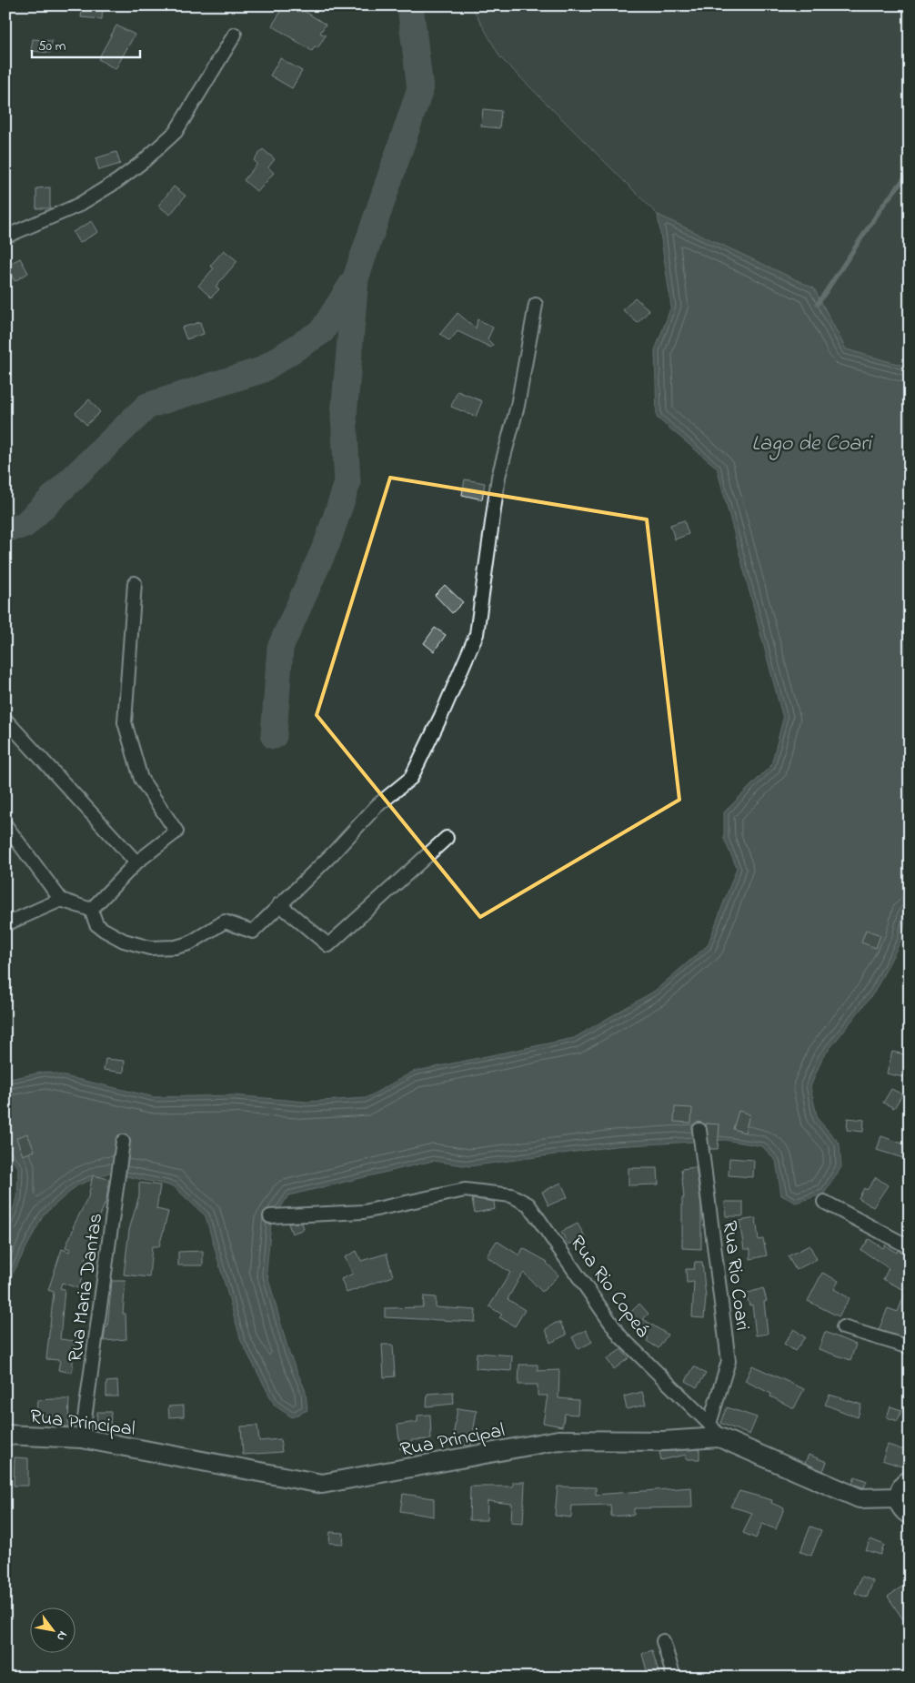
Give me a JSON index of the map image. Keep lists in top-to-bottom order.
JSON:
{
  "streets": {
    "street": [
      "Rua Rio Coari",
      "Rua Rio Copeá",
      "Rua Maria Dantas",
      "Rua Principal"
    ]
  },
  "crossings": [
    ["Rua Rio Coari", "Rua Rio Copeá"],
    ["Rua Rio Coari", "Rua Principal"],
    ["Rua Rio Copeá", "Rua Principal"],
    ["Rua Maria Dantas", "Rua Principal"]
  ],
  "water": ["Lago de Coari"],
  "scale_bar": "50 m",
  "north": "bottom right"
}
